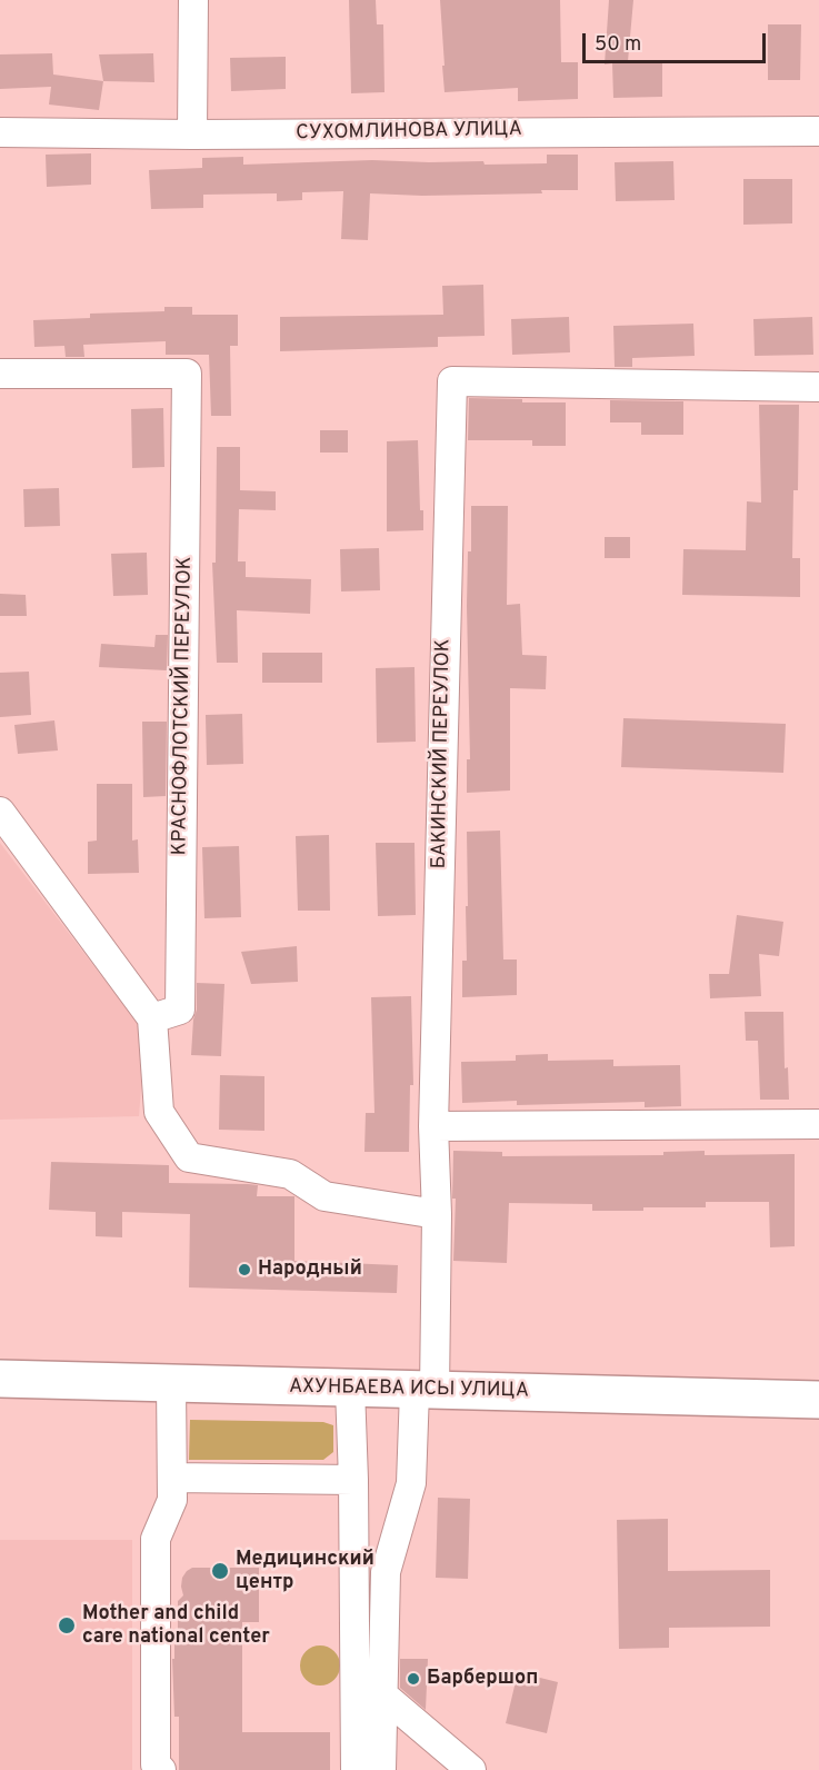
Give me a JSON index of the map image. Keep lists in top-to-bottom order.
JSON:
{
  "streets": {
    "main road": ["АХУНБАЕВА ИСЫ УЛИЦА"],
    "street": ["СУХОМЛИНОВА УЛИЦА", "КРАСНОФЛОТСКИЙ ПЕРЕУЛОК", "БАКИНСКИЙ ПЕРЕУЛОК"]
  },
  "crossings": [
    ["БАКИНСКИЙ ПЕРЕУЛОК", "АХУНБАЕВА ИСЫ УЛИЦА"]
  ],
  "places": [
    "Народный",
    "Медицинский центр",
    "Mother and child care national center",
    "Барбершоп"
  ],
  "scale_bar": "50 m"
}
